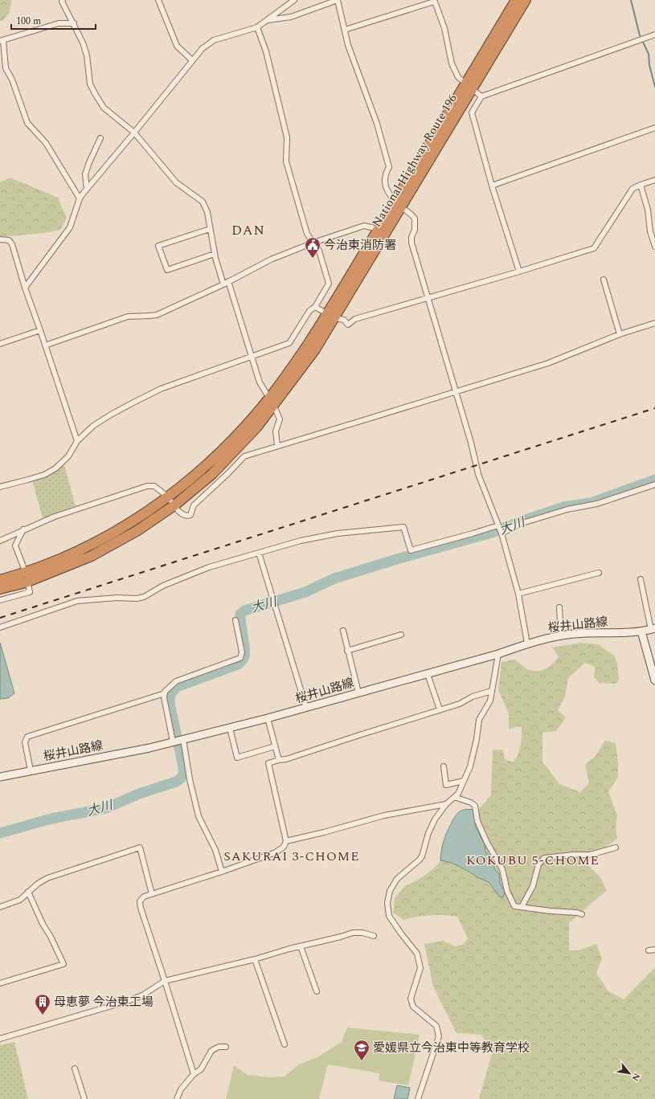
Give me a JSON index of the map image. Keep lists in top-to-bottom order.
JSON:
{
  "streets": {
    "highway": ["National Highway Route 196"],
    "main road": ["桜井山路線"]
  },
  "districts": ["DAN", "SAKURAI 3-CHOME", "KOKUBU 5-CHOME"],
  "water": ["大川"],
  "places": {
    "public building": ["今治東消防署"],
    "building": ["母恵夢 今治東工場"],
    "school or university": ["愛媛県立今治東中等教育学校"]
  },
  "scale_bar": "100 m",
  "north": "bottom right"
}
